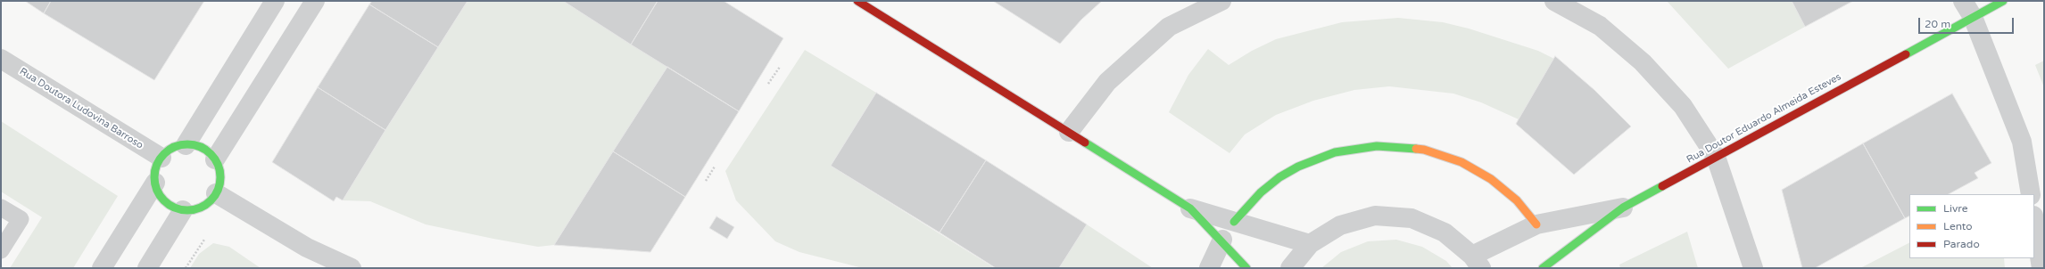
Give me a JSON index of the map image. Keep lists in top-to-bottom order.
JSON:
{
  "streets": {
    "street": ["Rua Doutora Ludovina Barroso", "Rua Doutor Eduardo Almeida Esteves"]
  },
  "legend": ["Livre", "Lento", "Parado"],
  "scale_bar": "20 m"
}
